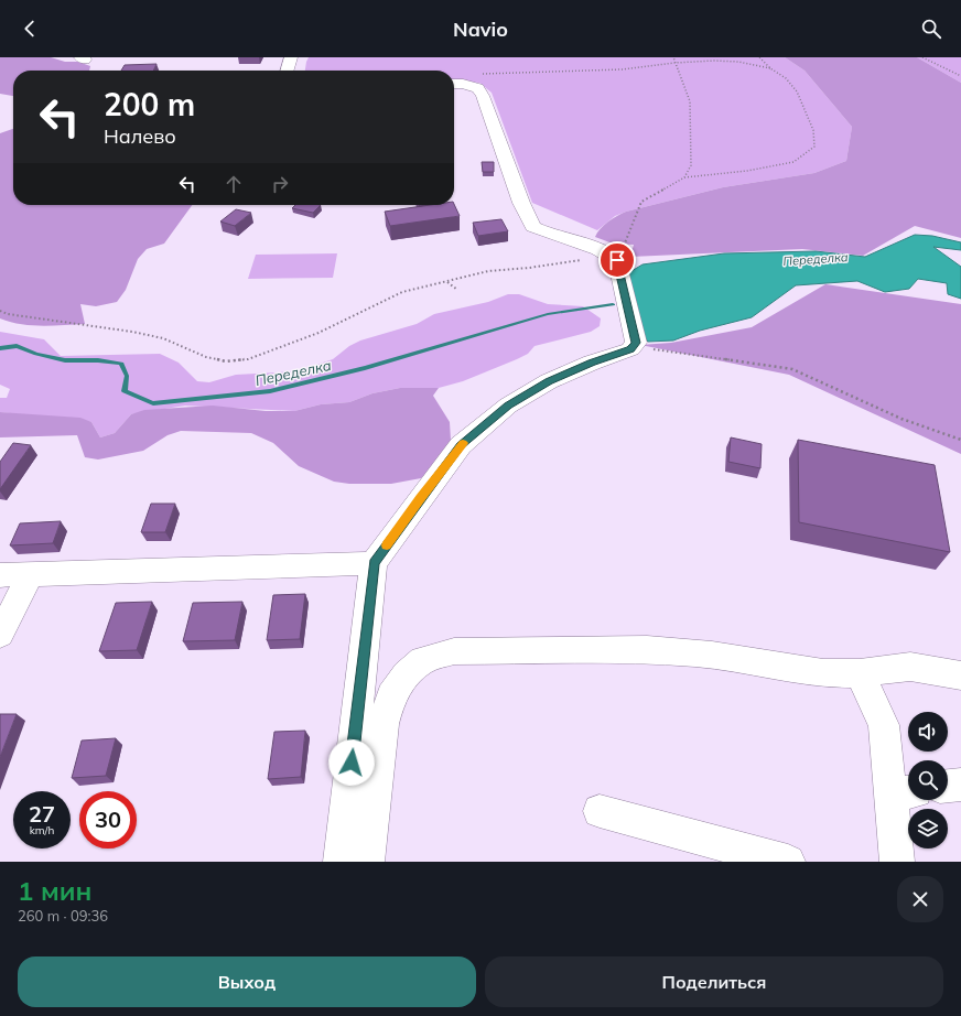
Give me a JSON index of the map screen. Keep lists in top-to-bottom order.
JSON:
{
  "water": ["Переделка"],
  "page": {
    "header": "Navio",
    "turn": ["200 m", "Налево"],
    "speed": "27 km/h",
    "limit": "30",
    "heading": ["1 мин", "260 m · 09:36"],
    "buttons": ["Выход", "Поделиться"]
  }
}
